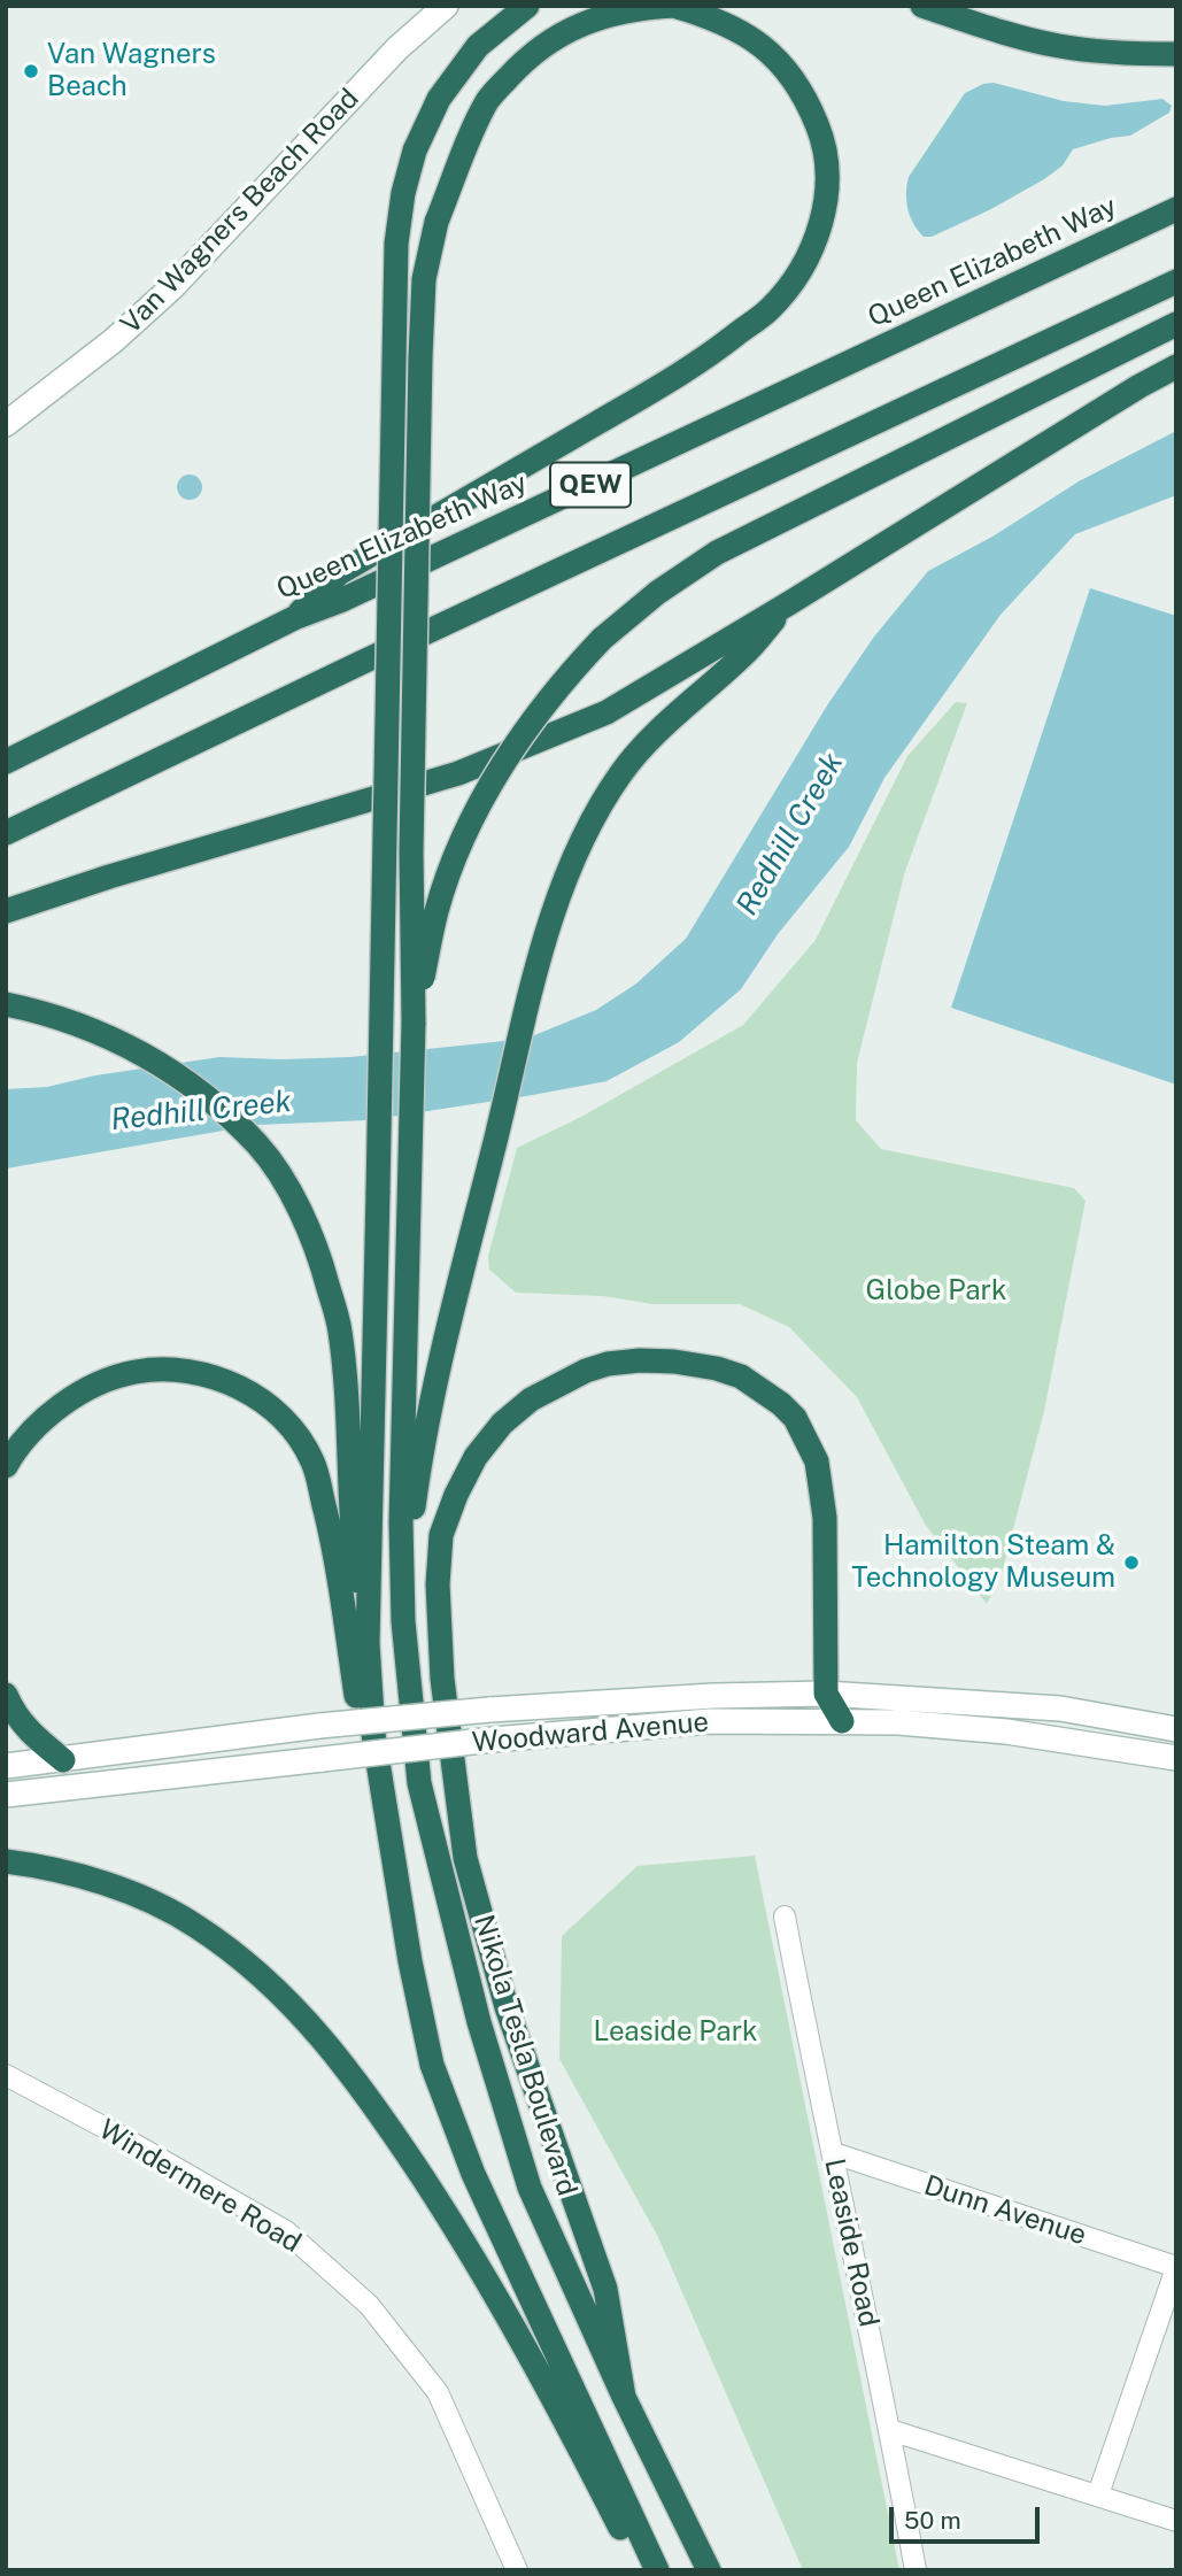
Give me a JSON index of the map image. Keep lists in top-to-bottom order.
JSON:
{
  "streets": {
    "highway": ["Queen Elizabeth Way", "QEW", "Nikola Tesla Boulevard"],
    "main road": ["Van Wagners Beach Road", "Woodward Avenue"],
    "street": ["Windermere Road", "Dunn Avenue", "Leaside Road"]
  },
  "crossings": [
    ["Dunn Avenue", "Leaside Road"]
  ],
  "water": ["Redhill Creek"],
  "parks": ["Globe Park", "Leaside Park"],
  "places": ["Van Wagners Beach", "Hamilton Steam & Technology Museum"],
  "scale_bar": "50 m"
}
